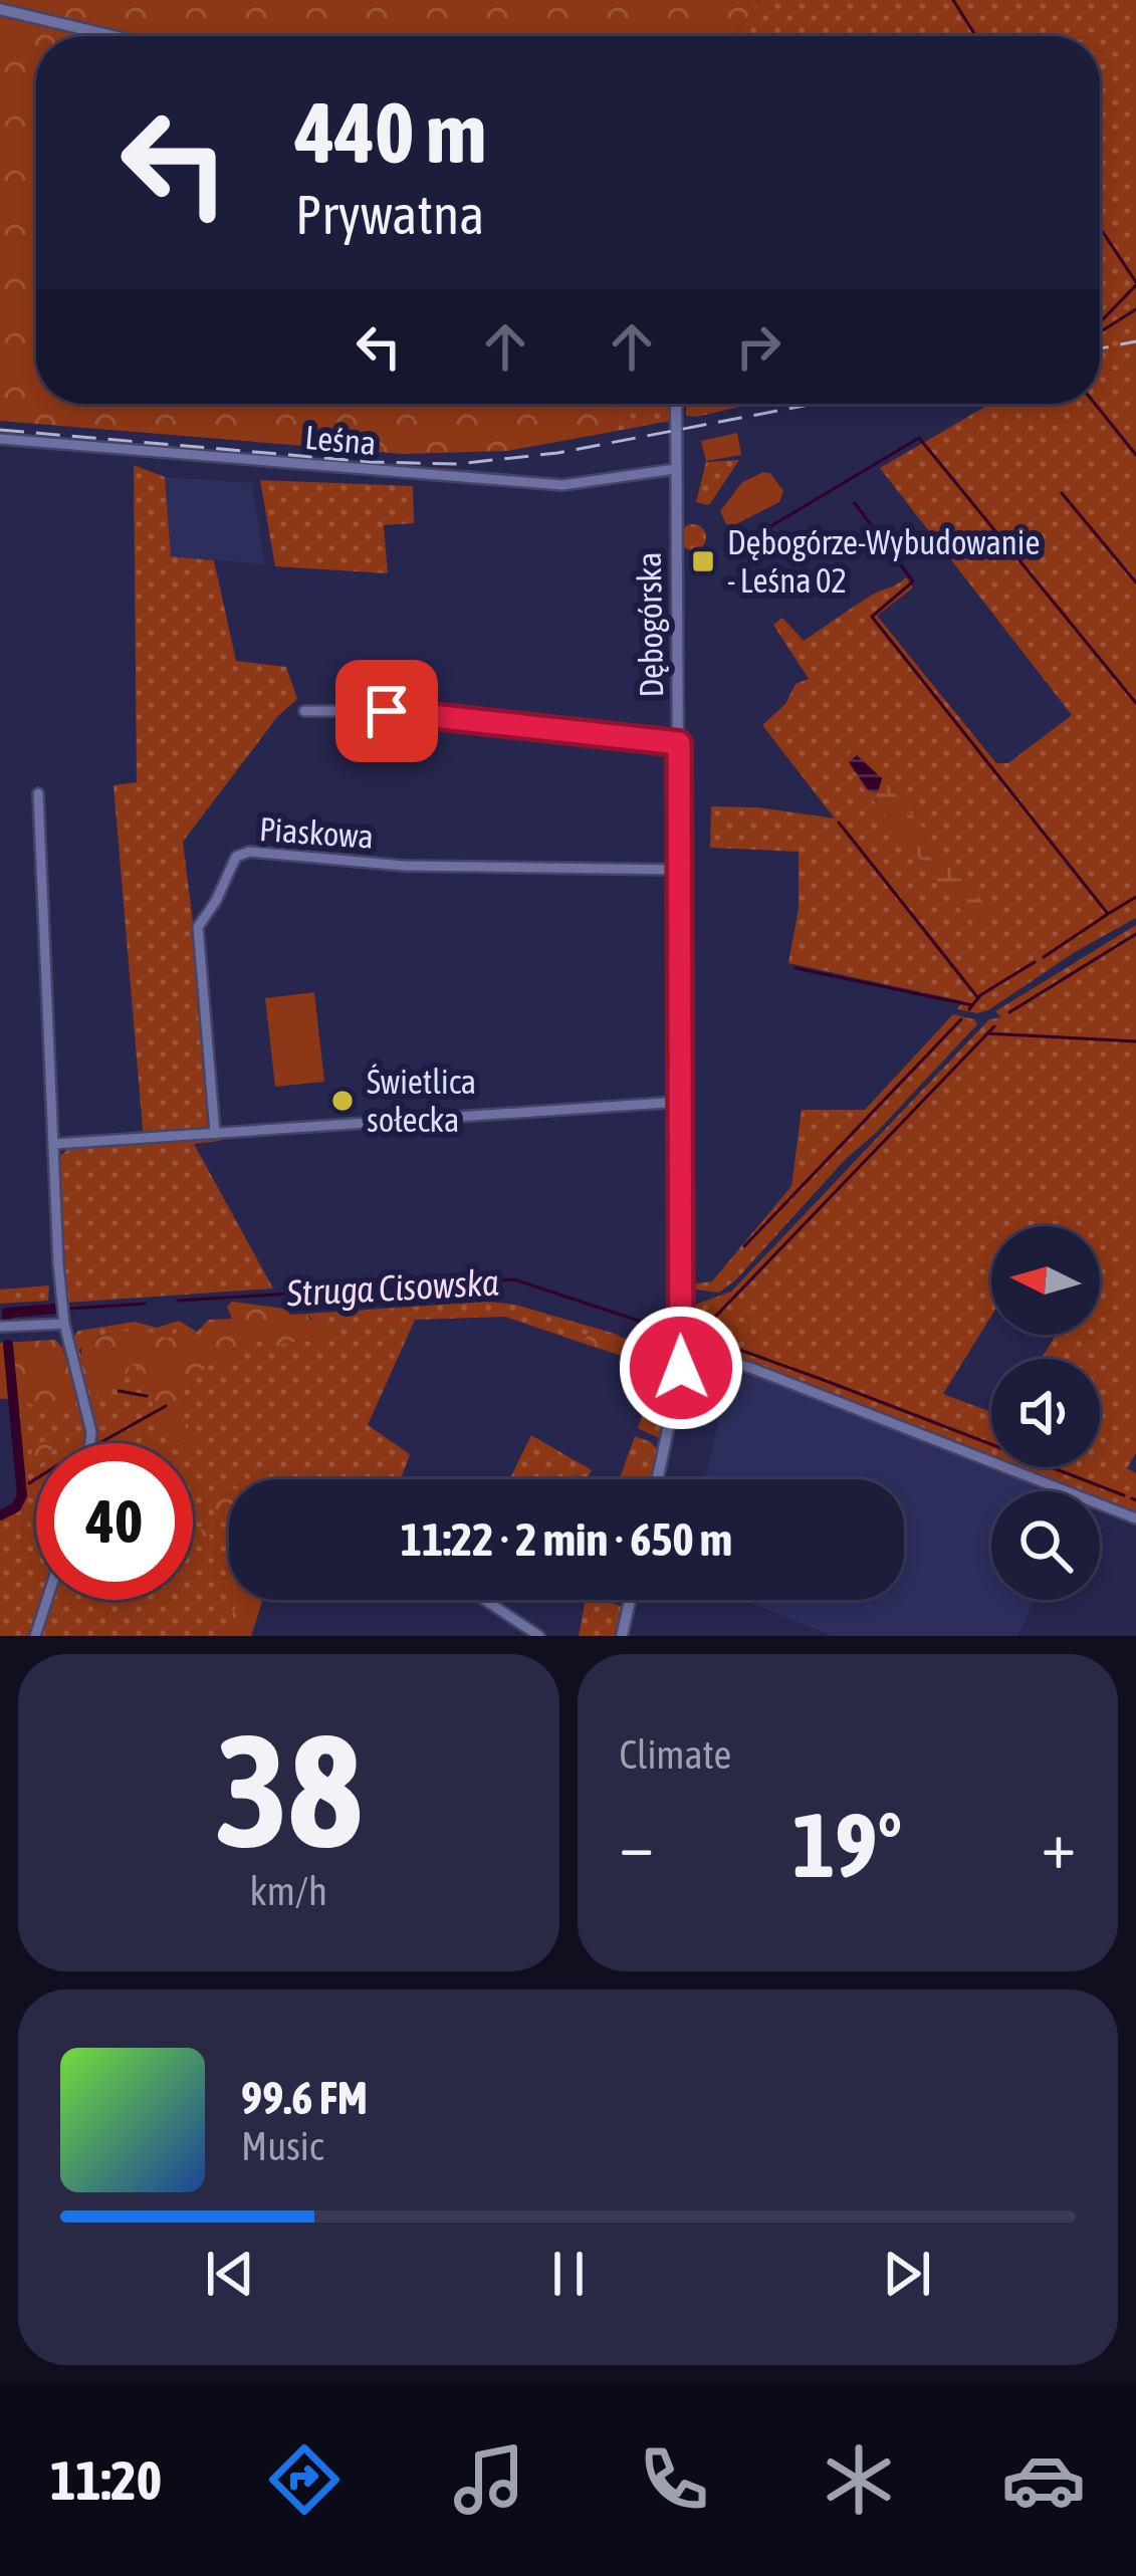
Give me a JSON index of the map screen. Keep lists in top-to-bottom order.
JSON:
{
  "streets": {
    "street": ["Leśna", "Dębogórska", "Piaskowa"]
  },
  "crossings": [
    ["Leśna", "Dębogórska"],
    ["Dębogórska", "Piaskowa"]
  ],
  "water": ["Struga Cisowska"],
  "places": {
    "transit": ["Dębogórze-Wybudowanie - Leśna 02"],
    "other": ["Świetlica sołecka"]
  },
  "north": "left",
  "page": {
    "turn": ["440 m", "Prywatna"],
    "limit": "40",
    "trip": "11:22 · 2 min · 650 m",
    "tile": [
      ["38", "km/h"],
      "Climate"
    ],
    "heat": ["−", "19°", "+"],
    "song": ["99.6 FM", "Music"],
    "tabs": "11:20"
  }
}
